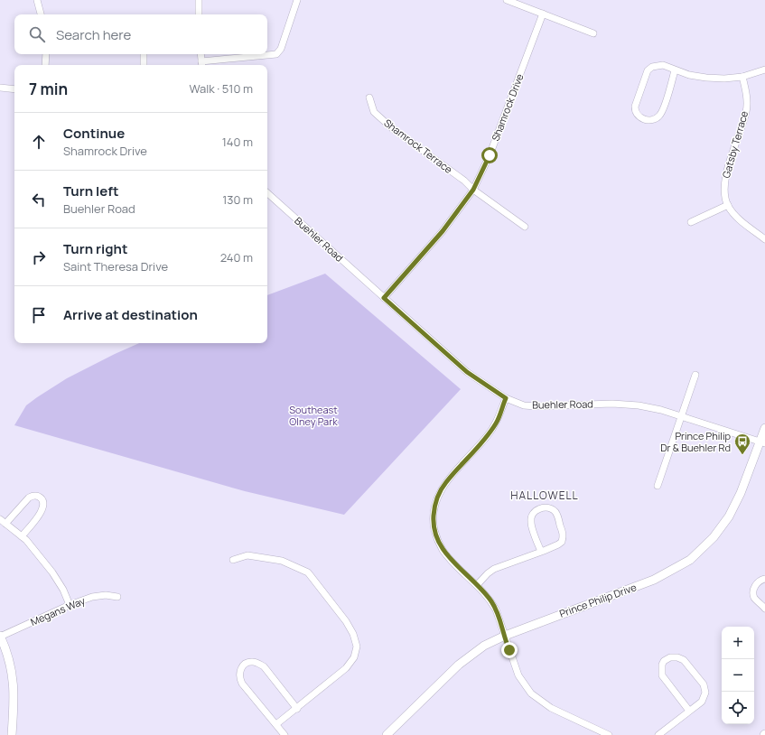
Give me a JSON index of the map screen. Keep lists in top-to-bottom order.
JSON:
{
  "streets": {
    "street": [
      "Shamrock Drive",
      "Gatsby Terrace",
      "Shamrock Terrace",
      "Buehler Road",
      "Prince Philip Drive",
      "Megans Way"
    ]
  },
  "crossings": [
    ["Shamrock Drive", "Shamrock Terrace"],
    ["Shamrock Drive", "Buehler Road"],
    ["Buehler Road", "Prince Philip Drive"]
  ],
  "districts": ["HALLOWELL"],
  "parks": ["Southeast Olney Park"],
  "places": {
    "bus stop": ["Prince Philip Dr & Buehler Rd"]
  },
  "page": {
    "search": "Search here",
    "heading": ["7 min", "Walk · 510 m"],
    "list": [
      ["Continue", "Shamrock Drive", "140 m"],
      ["Turn left", "Buehler Road", "130 m"],
      ["Turn right", "Saint Theresa Drive", "240 m"],
      "Arrive at destination"
    ],
    "map_buttons": ["+", "−"]
  }
}
